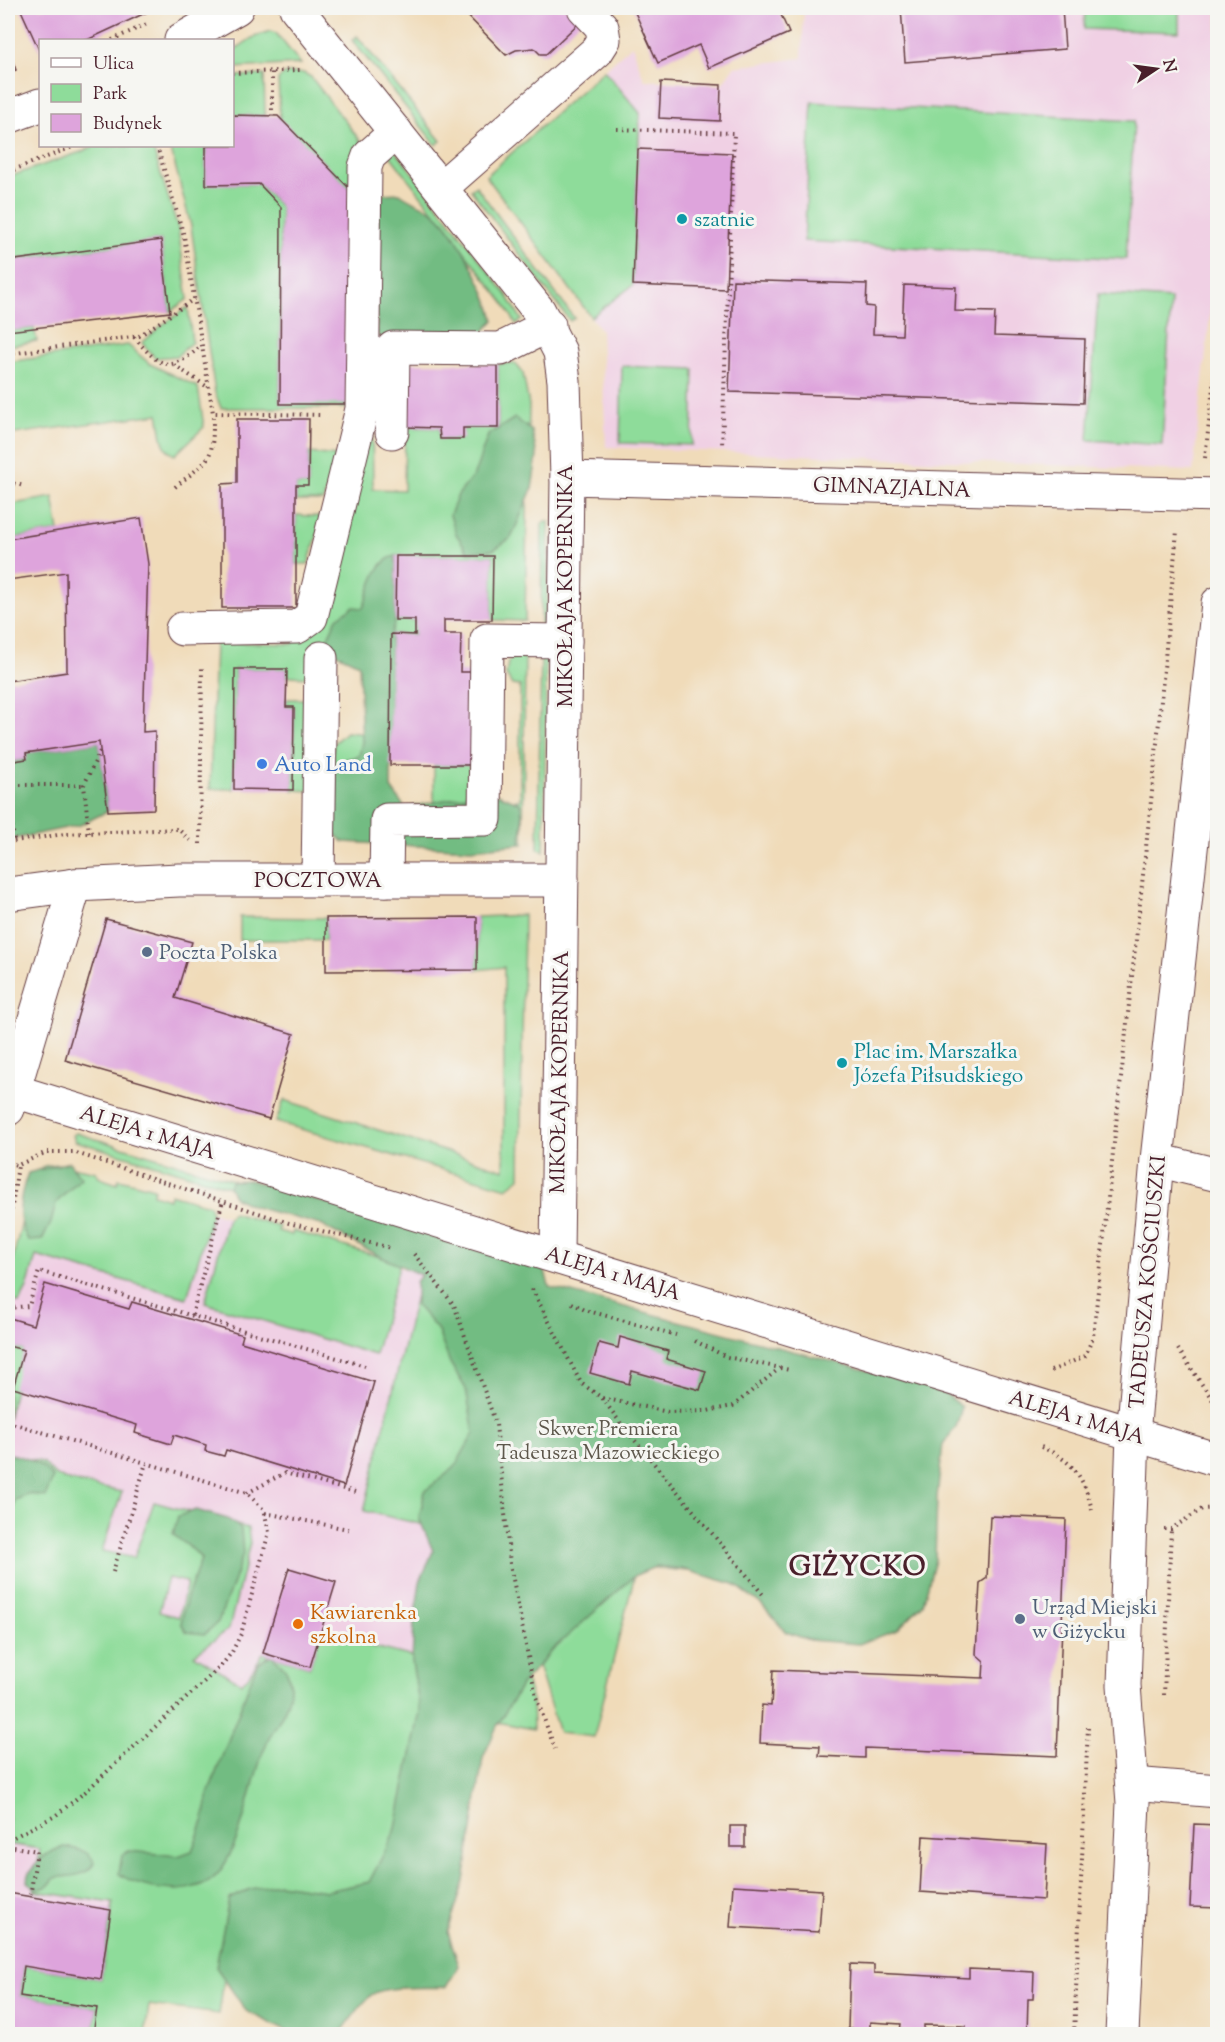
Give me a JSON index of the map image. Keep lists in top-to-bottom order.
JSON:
{
  "streets": {
    "street": [
      "GIMNAZJALNA",
      "MIKOŁAJA KOPERNIKA",
      "POCZTOWA",
      "ALEJA 1 MAJA",
      "TADEUSZA KOŚCIUSZKI"
    ]
  },
  "crossings": [
    ["GIMNAZJALNA", "MIKOŁAJA KOPERNIKA"],
    ["MIKOŁAJA KOPERNIKA", "POCZTOWA"],
    ["MIKOŁAJA KOPERNIKA", "ALEJA 1 MAJA"],
    ["ALEJA 1 MAJA", "TADEUSZA KOŚCIUSZKI"]
  ],
  "districts": ["GIŻYCKO"],
  "parks": ["Skwer Premiera Tadeusza Mazowieckiego"],
  "places": [
    "szatnie",
    "Auto Land",
    "Poczta Polska",
    "Plac im. Marszałka Józefa Piłsudskiego",
    "Urząd Miejski w Giżycku",
    "Kawiarenka szkolna"
  ],
  "legend": ["Ulica", "Park", "Budynek"],
  "north": "right"
}
